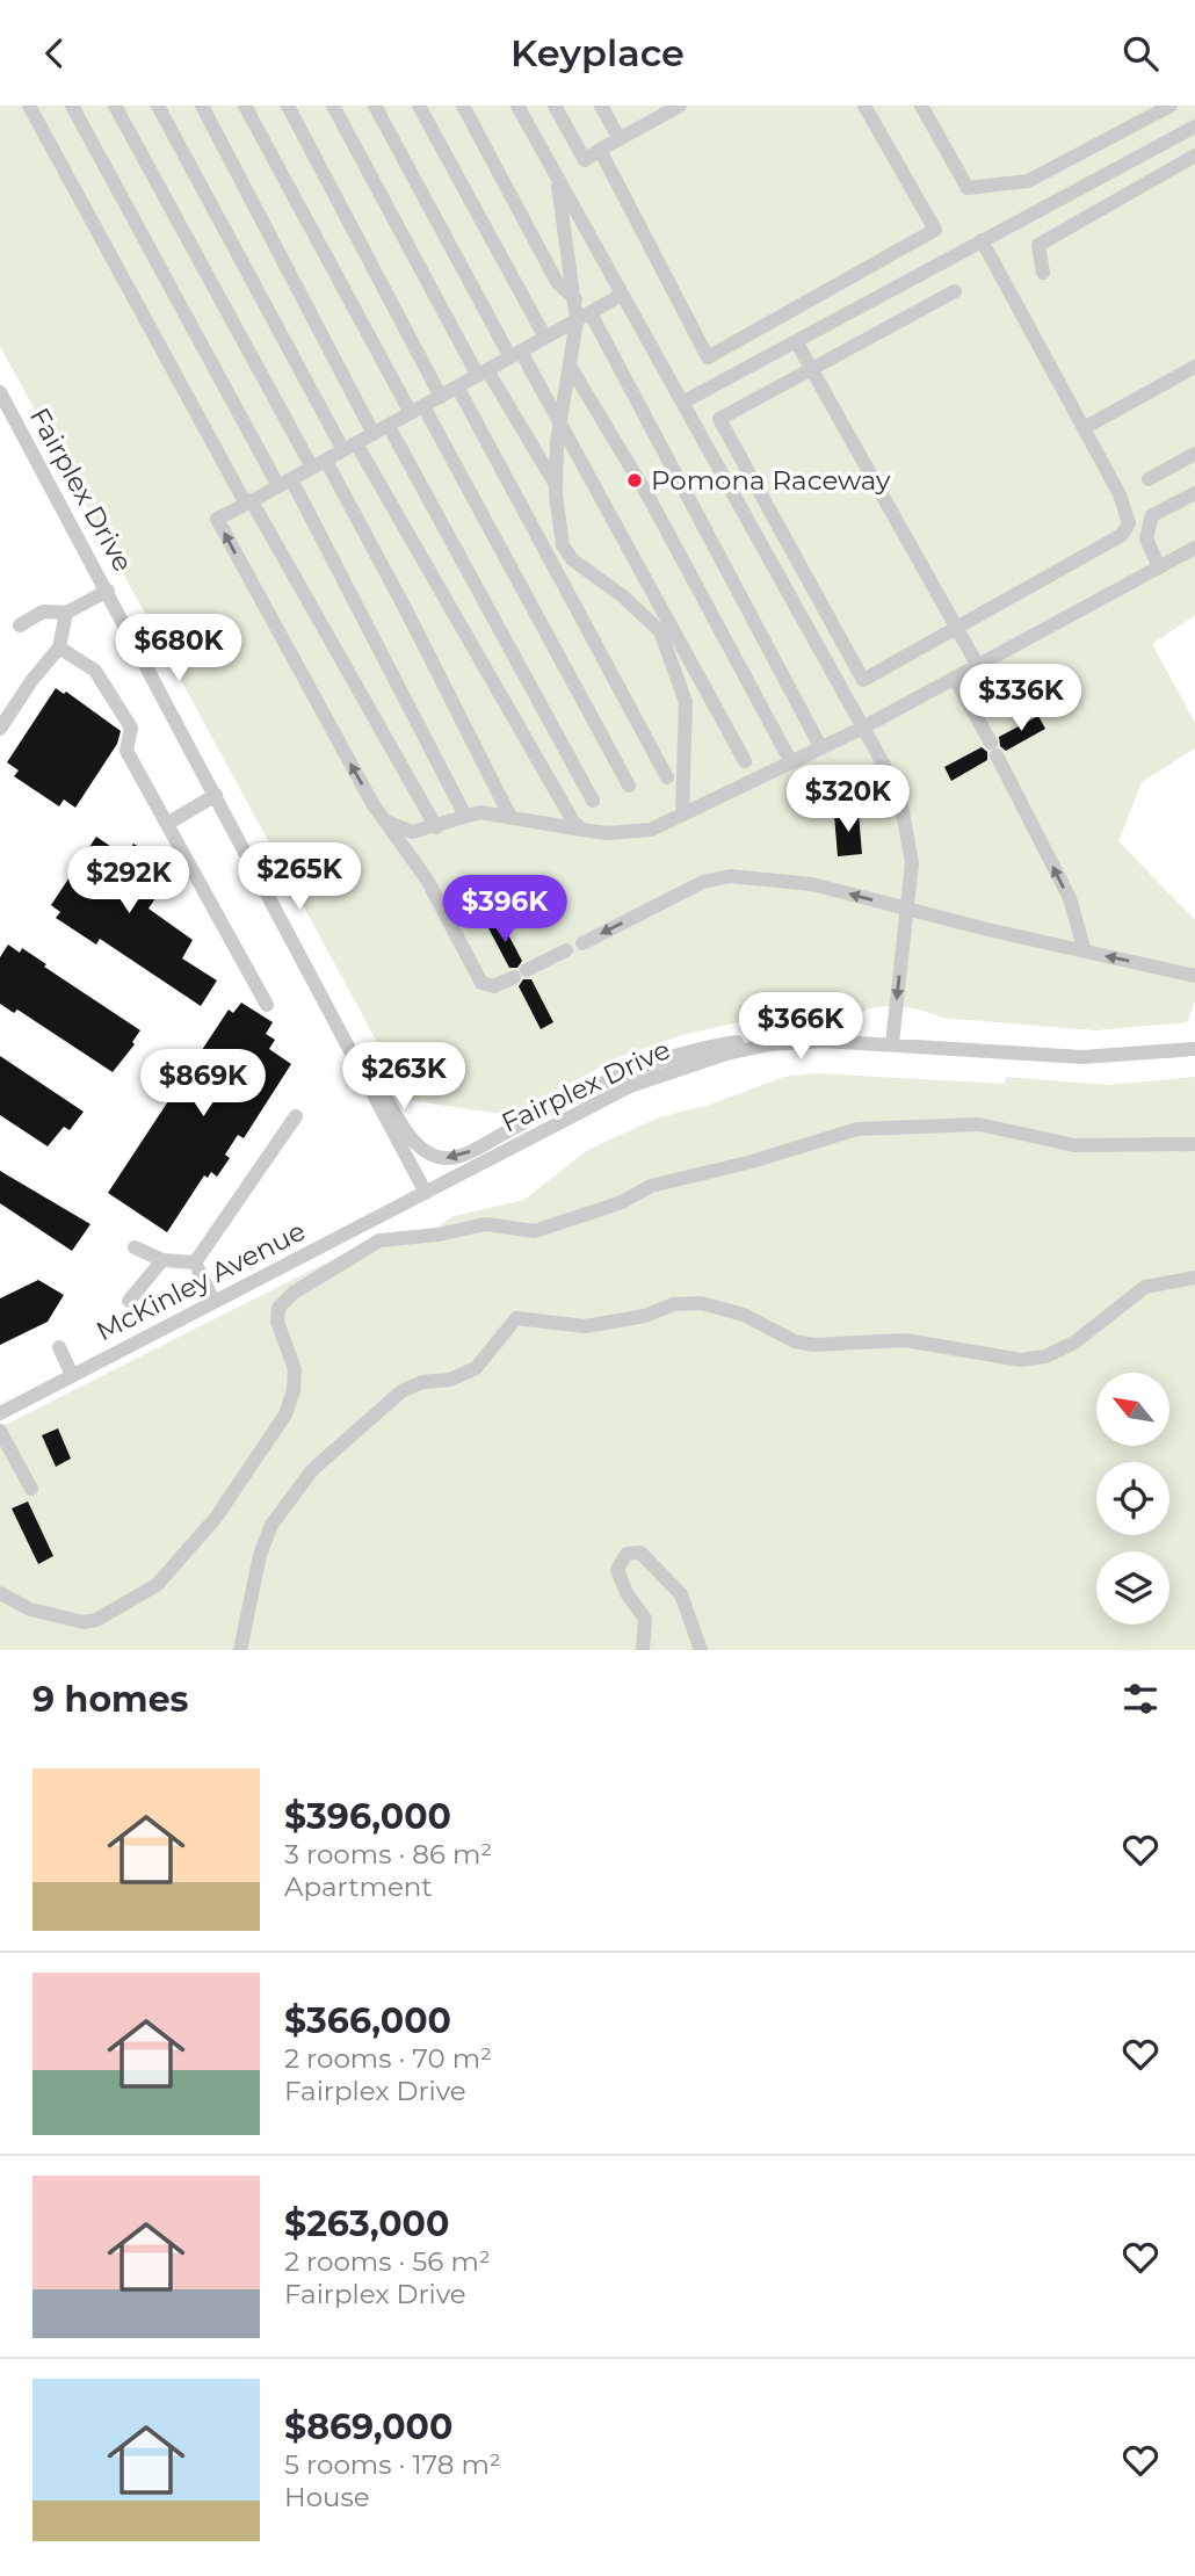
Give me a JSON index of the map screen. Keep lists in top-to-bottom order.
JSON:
{
  "streets": {
    "street": ["Fairplex Drive", "McKinley Avenue"]
  },
  "crossings": [
    ["Fairplex Drive", "McKinley Avenue"]
  ],
  "places": ["Pomona Raceway"],
  "north": "top left",
  "page": {
    "header": "Keyplace",
    "price": [
      "$680K",
      "$336K",
      "$320K",
      "$265K",
      "$292K",
      "$396K",
      "$366K",
      "$263K",
      "$869K"
    ],
    "heading": "9 homes",
    "list": [
      {
        "name": "$396,000",
        "note": "3 rooms · 86 m² · Apartment"
      },
      {
        "name": "$366,000",
        "note": "2 rooms · 70 m² · Fairplex Drive"
      },
      {
        "name": "$263,000",
        "note": "2 rooms · 56 m² · Fairplex Drive"
      },
      {
        "name": "$869,000",
        "note": "5 rooms · 178 m² · House"
      }
    ]
  }
}
